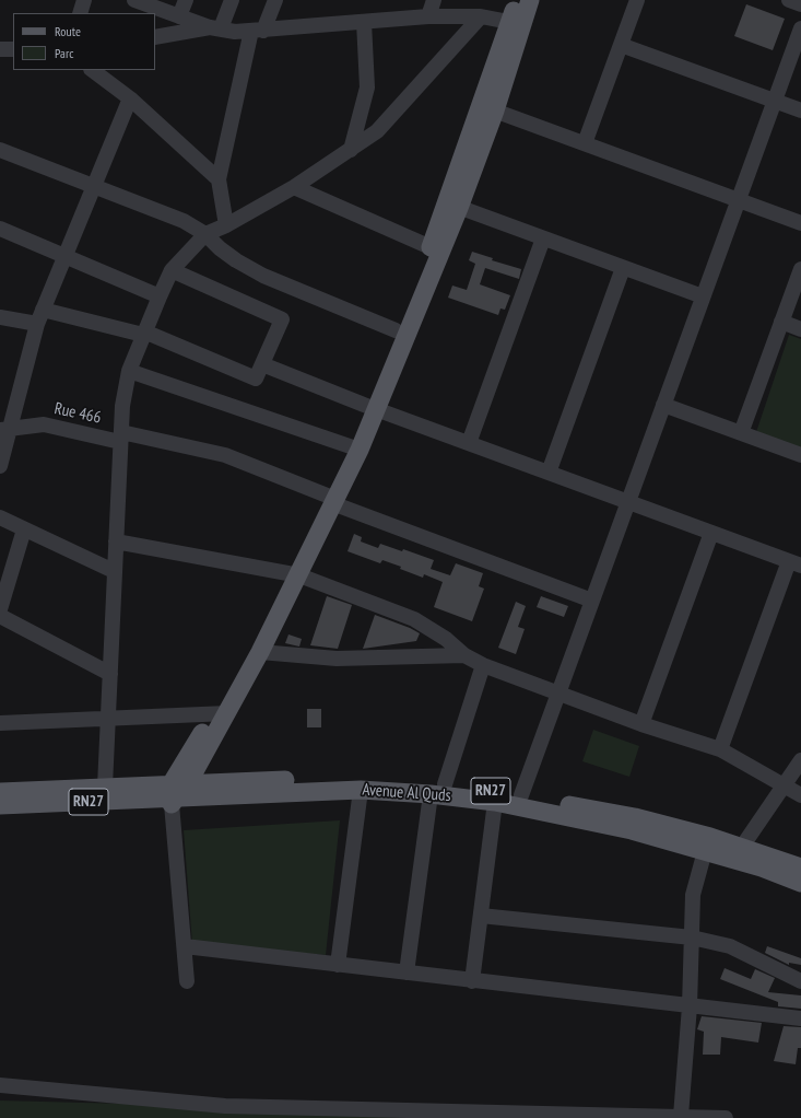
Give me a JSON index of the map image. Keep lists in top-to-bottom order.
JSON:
{
  "streets": {
    "main road": ["RN27", "Avenue Al Quds"],
    "street": ["Rue 466"]
  },
  "legend": ["Route", "Parc"]
}
